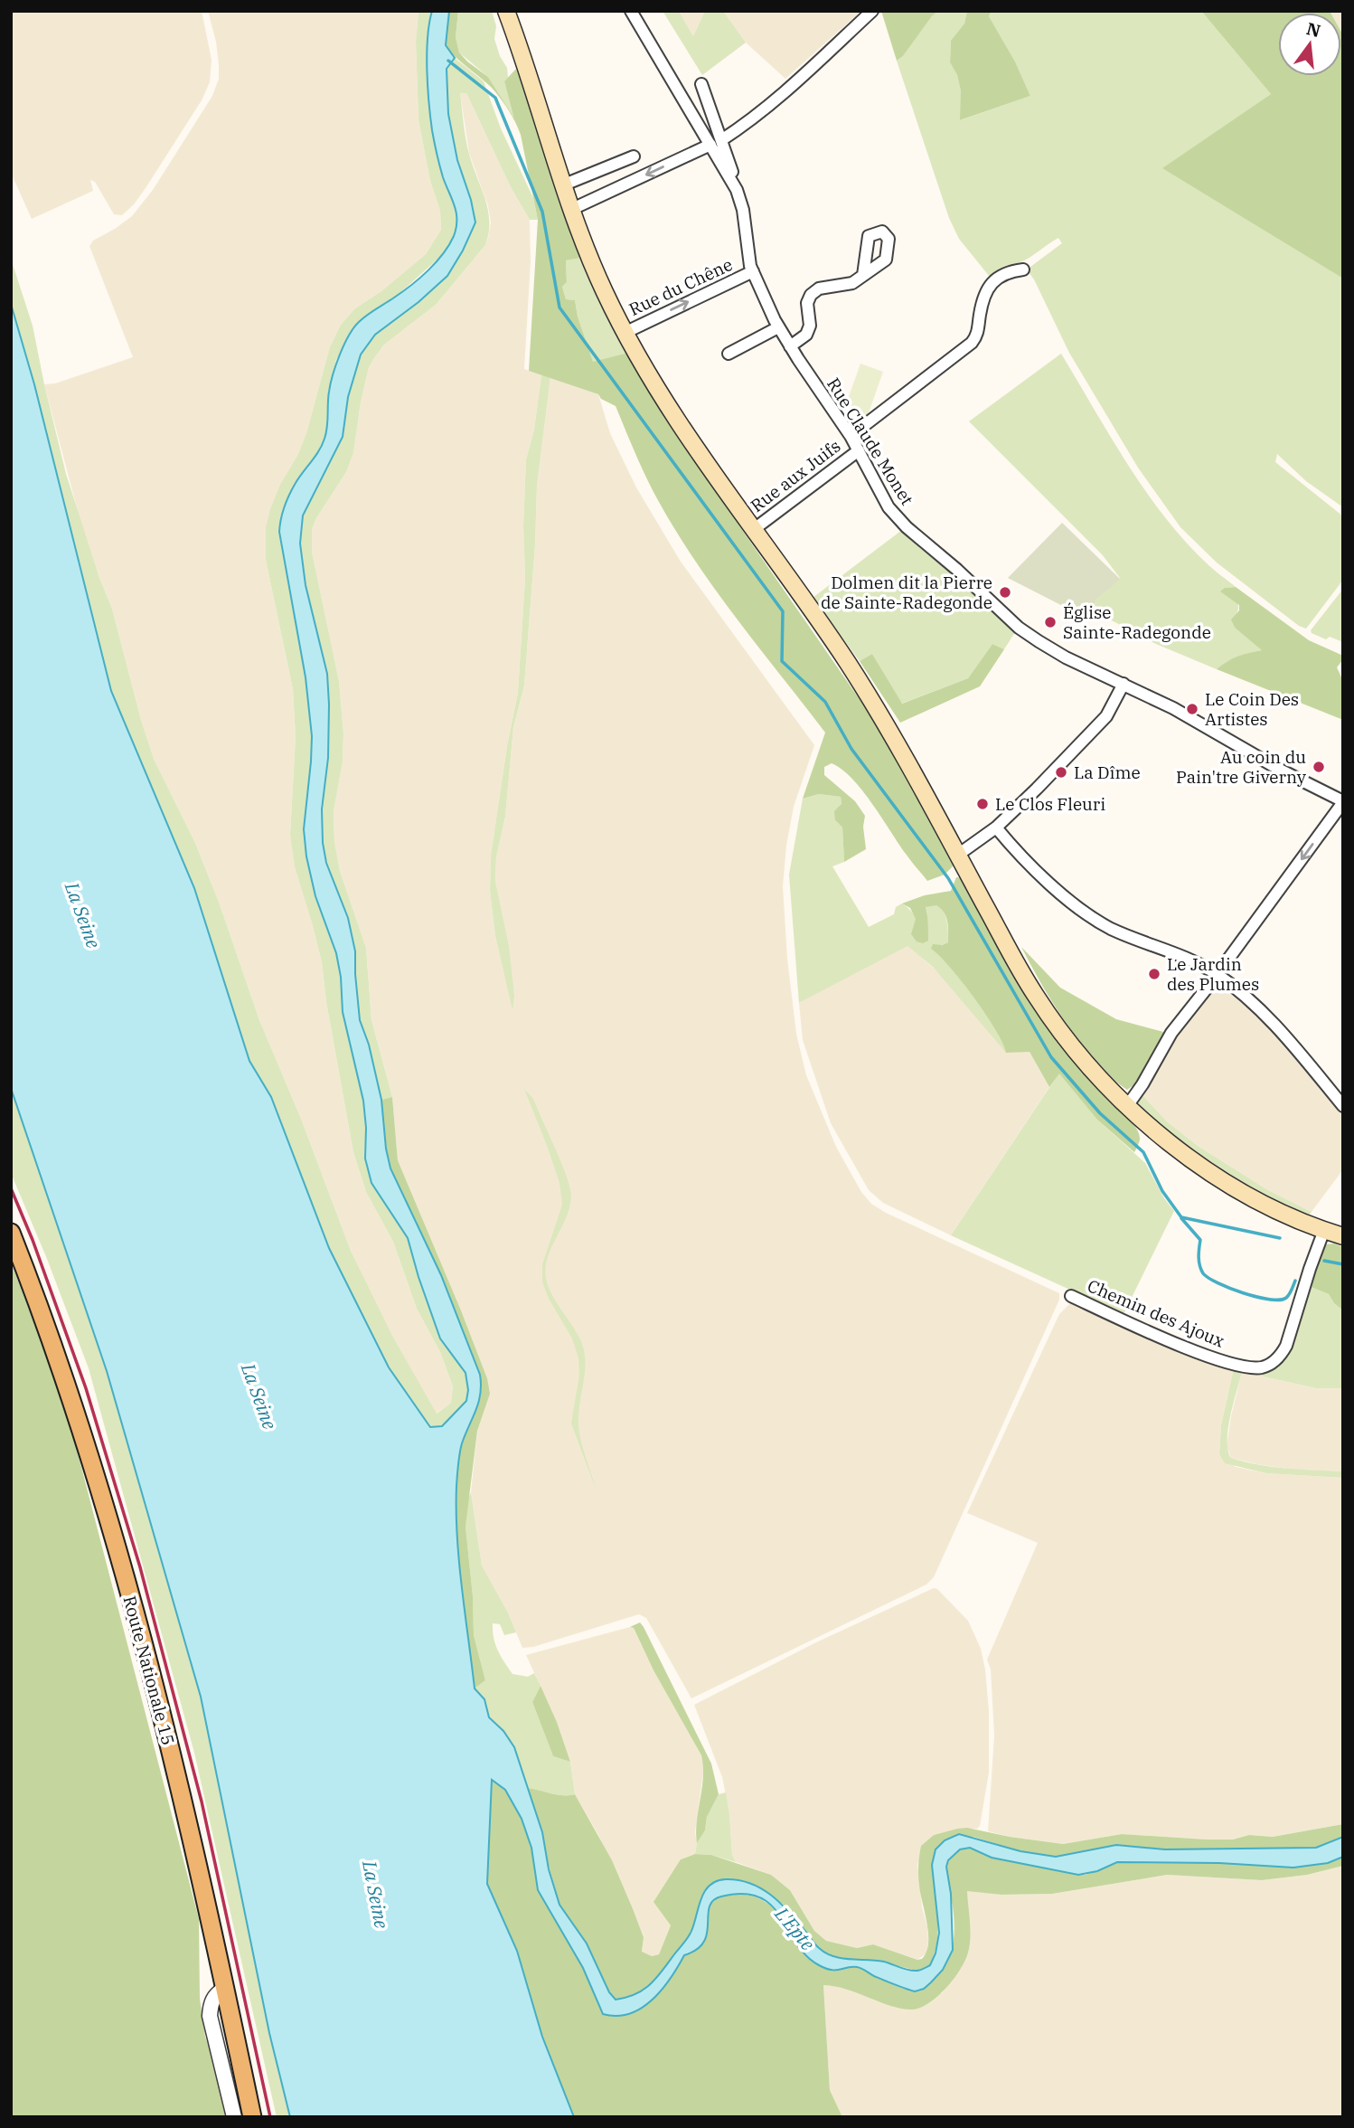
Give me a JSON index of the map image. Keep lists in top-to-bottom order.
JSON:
{
  "streets": {
    "main road": ["Route Nationale 15"],
    "street": [
      "Rue du Chêne",
      "Rue Claude Monet",
      "Rue aux Juifs",
      "Chemin des Ajoux"
    ]
  },
  "crossings": [
    ["Rue du Chêne", "Rue Claude Monet"],
    ["Rue Claude Monet", "Rue aux Juifs"]
  ],
  "water": ["La Seine", "L'Epte"],
  "places": [
    "Dolmen dit la Pierre de Sainte-Radegonde",
    "Église Sainte-Radegonde",
    "Le Coin Des Artistes",
    "Au coin du Pain'tre Giverny",
    "La Dîme",
    "Le Clos Fleuri",
    "Le Jardin des Plumes"
  ],
  "north": "top"
}
